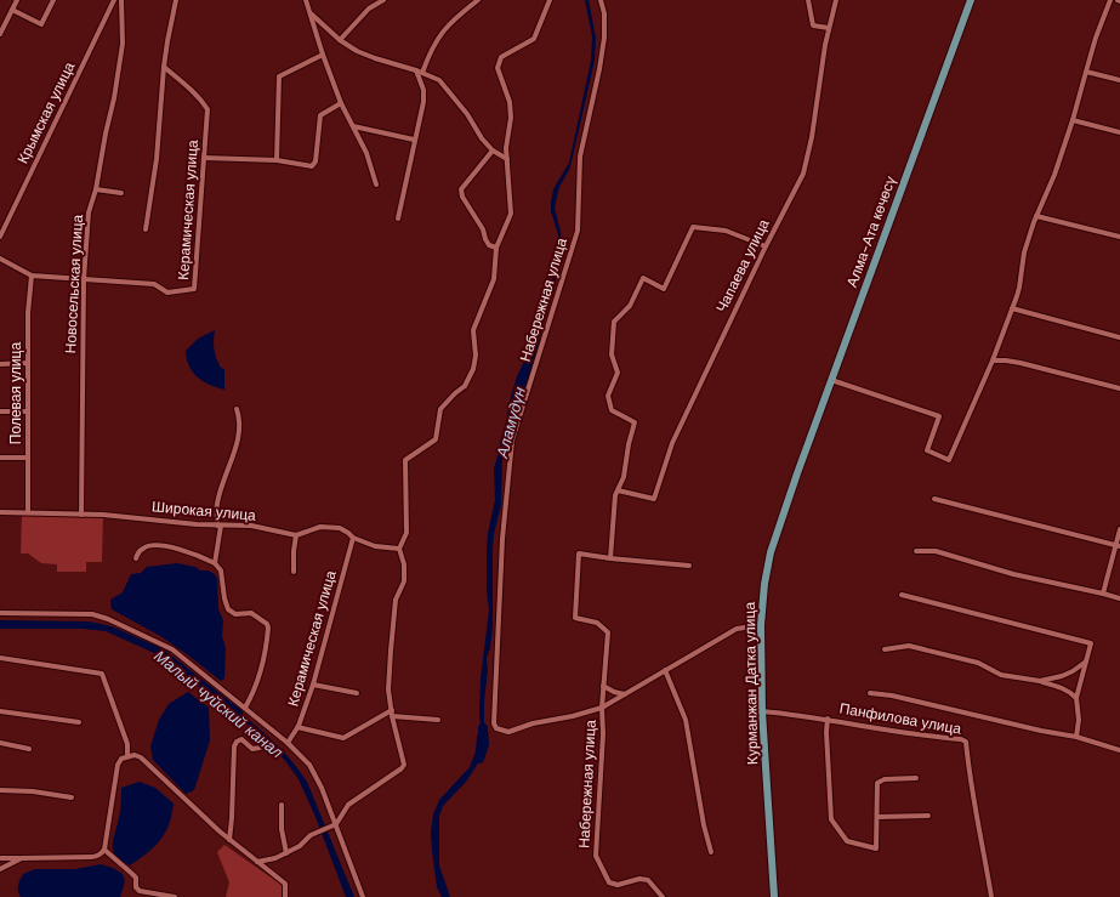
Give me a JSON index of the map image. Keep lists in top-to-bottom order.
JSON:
{
  "streets": {
    "main road": ["Алма-Ата көчөсү", "Курманжан Датка улица"],
    "street": [
      "Крымская улица",
      "Керамическая улица",
      "Чапаева улица",
      "Новосельская улица",
      "Набережная улица",
      "Полевая улица",
      "Широкая улица",
      "Панфилова улица"
    ]
  },
  "crossings": [
    ["Керамическая улица", "Новосельская улица"],
    ["Алма-Ата көчөсү", "Курманжан Датка улица"],
    ["Новосельская улица", "Широкая улица"],
    ["Набережная улица", "Курманжан Датка улица"],
    ["Полевая улица", "Широкая улица"],
    ["Курманжан Датка улица", "Панфилова улица"]
  ],
  "water": ["Аламүдүн", "Малый чуйский канал"]
}
